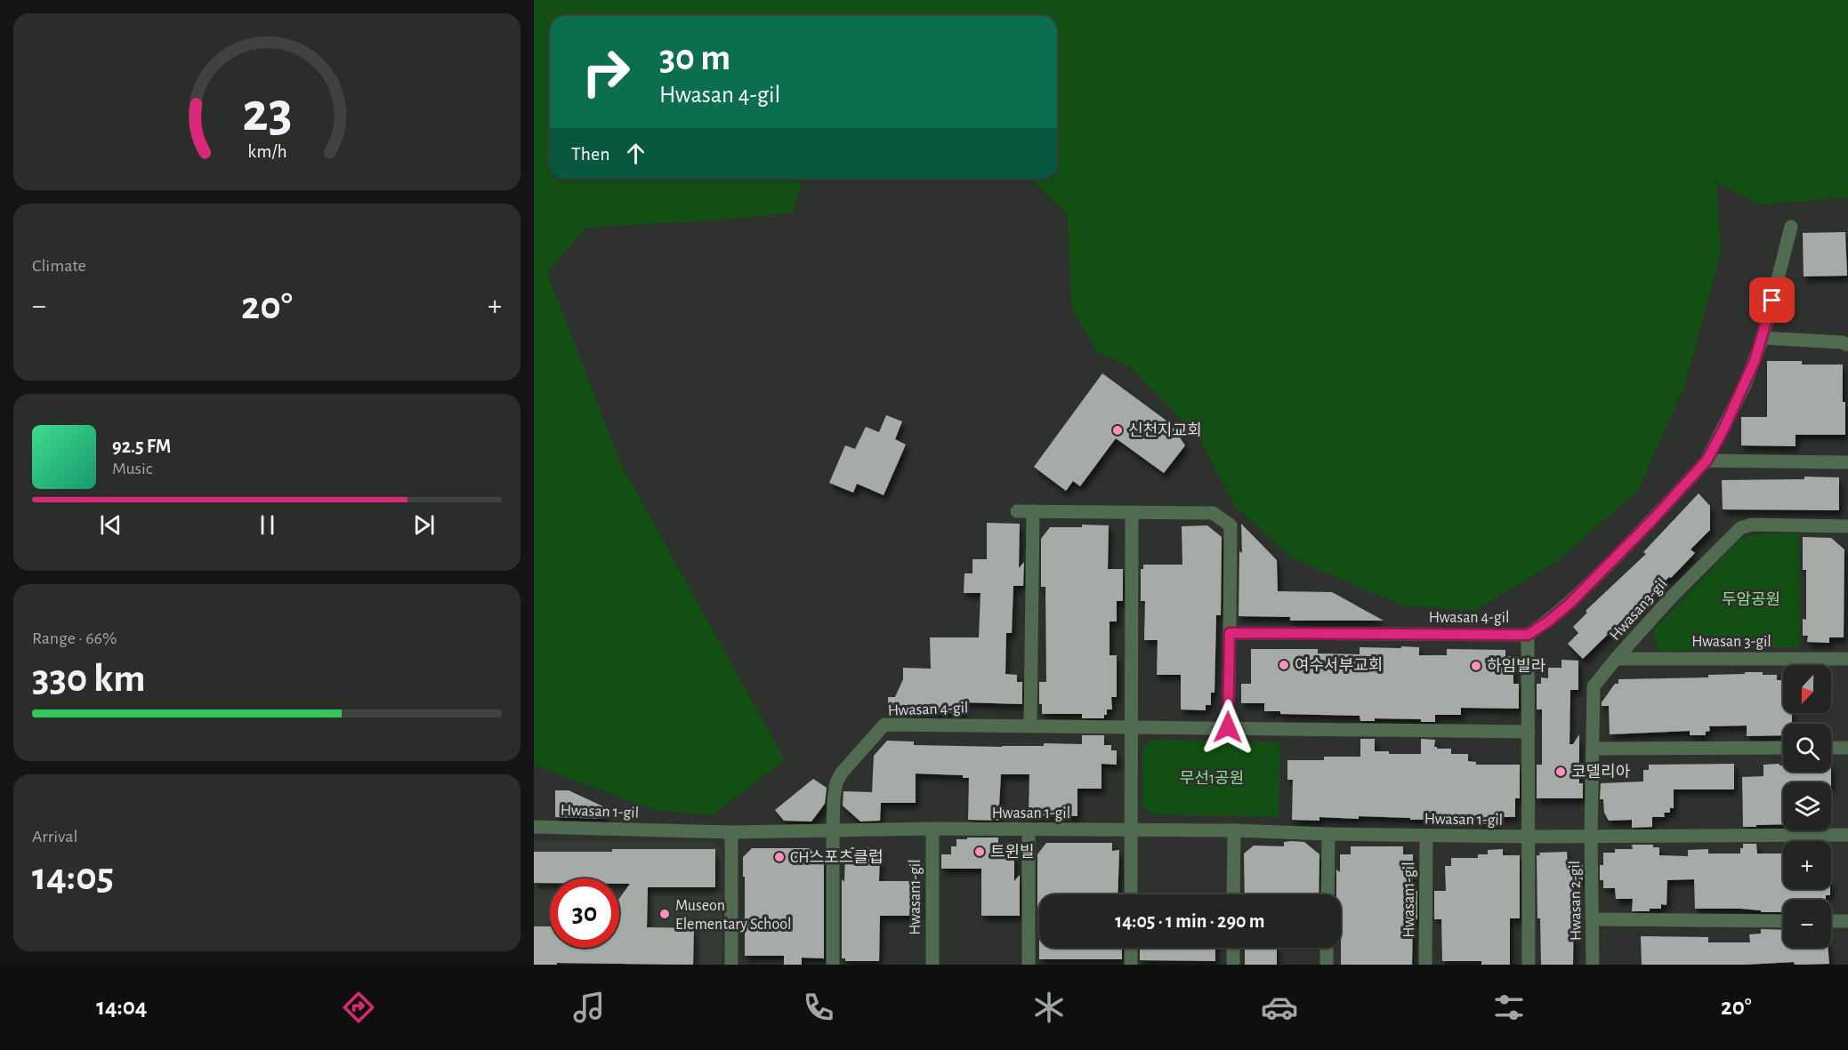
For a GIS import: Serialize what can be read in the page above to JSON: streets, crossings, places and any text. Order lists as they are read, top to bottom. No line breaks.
{"streets":{"street":["Hwasan3-gil","Hwasan 4-gil","Hwasan 3-gil","Hwasan 1-gil","Hwasan1-gil","Hwasan 2-gil"]},"crossings":[["Hwasan3-gil","Hwasan 3-gil"],["Hwasan3-gil","Hwasan 1-gil"],["Hwasan3-gil","Hwasan 2-gil"],["Hwasan 4-gil","Hwasan 1-gil"],["Hwasan 1-gil","Hwasan1-gil"],["Hwasan 1-gil","Hwasan 2-gil"]],"parks":["두암공원","무선1공원"],"places":["신천지교회","여수서부교회","하임빌라","코델리아","트윈빌","CH스포츠클럽","Museon Elementary School"],"north":"bottom","page":{"turn":["30 m","Hwasan 4-gil"],"then":"Then","tile":["Climate",["Range · 66%","330 km"],["Arrival","14:05"]],"heat":["−","20°","+"],"song":["92.5 FM","Music"],"map_buttons":["+","−"],"limit":"30","trip":"14:05 · 1 min · 290 m","tabs":["14:04","20°"],"gauge":["23","km/h"]}}
